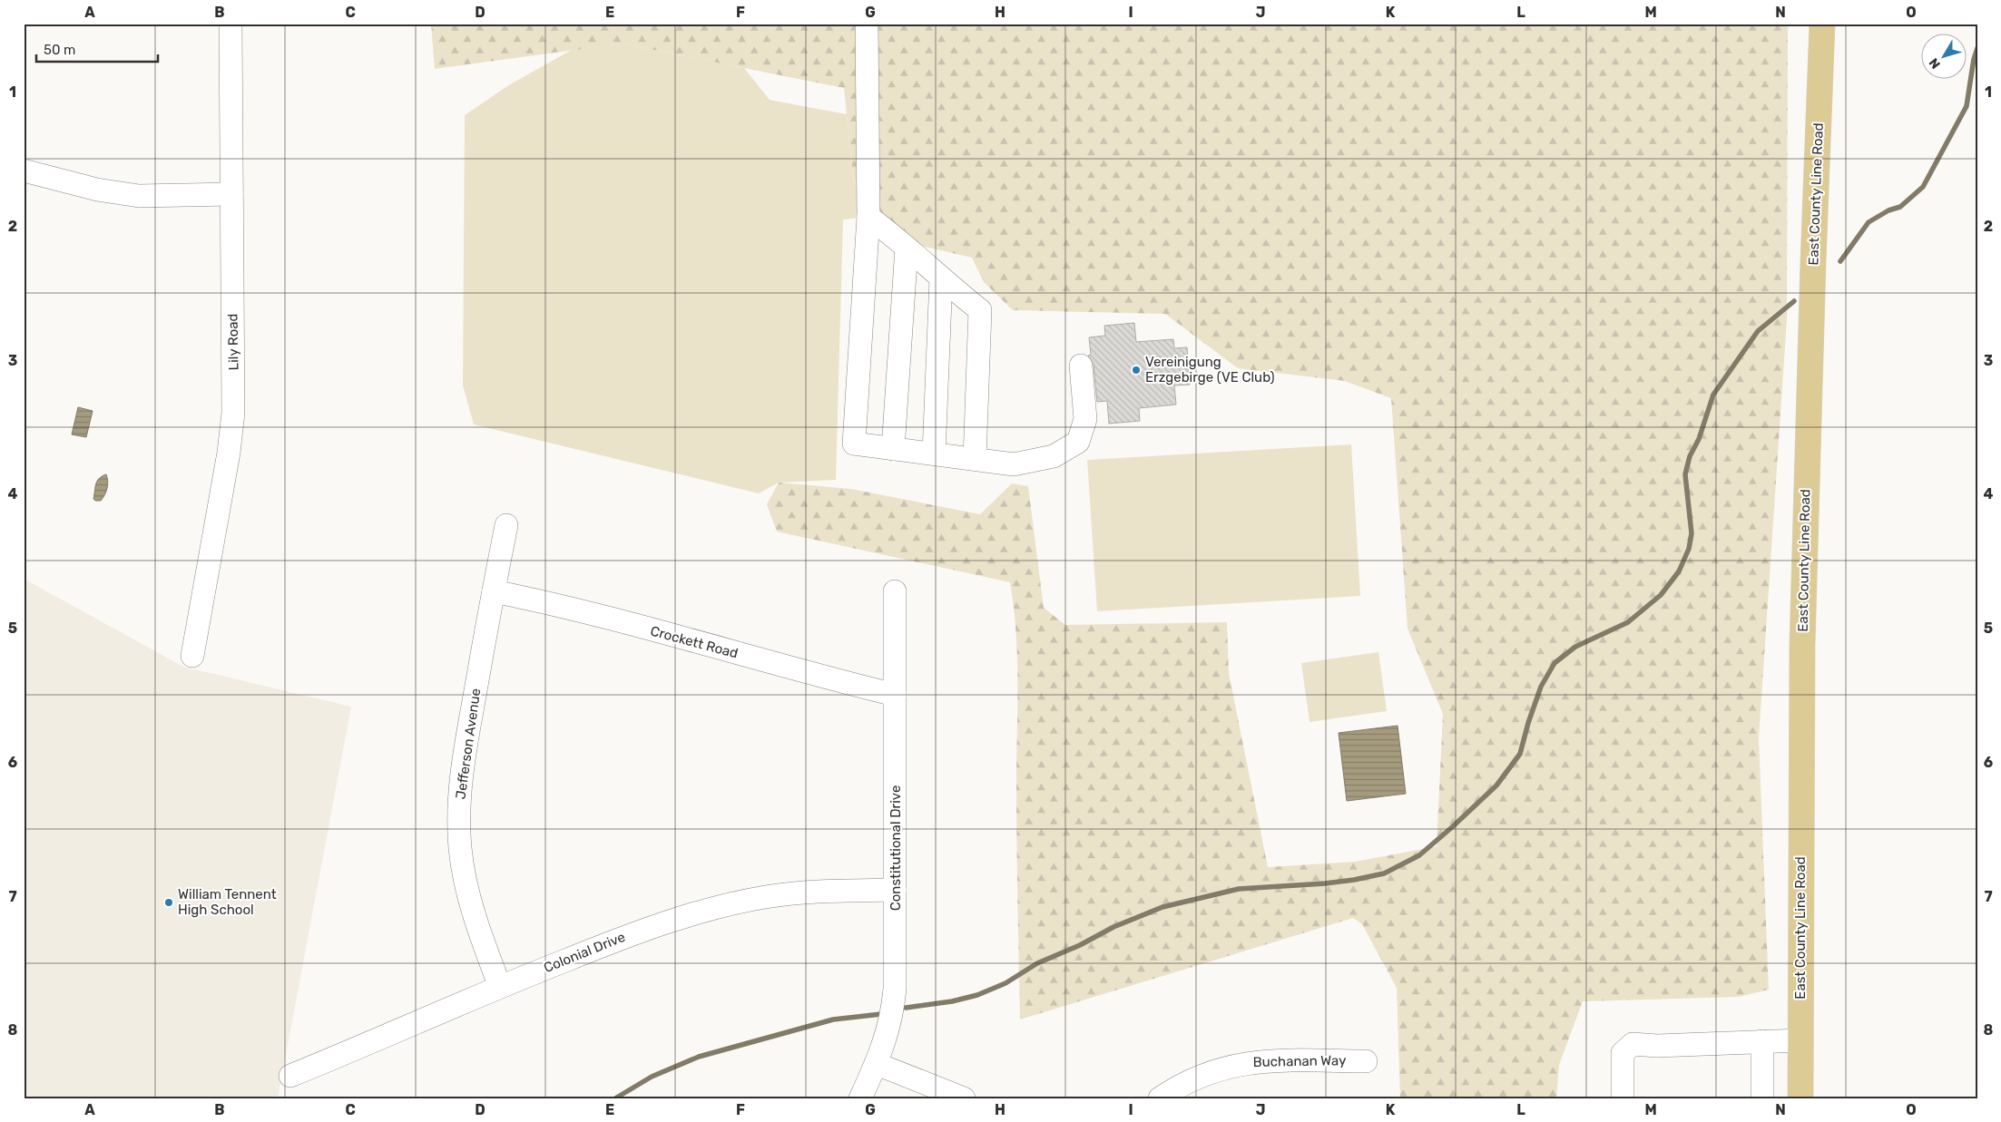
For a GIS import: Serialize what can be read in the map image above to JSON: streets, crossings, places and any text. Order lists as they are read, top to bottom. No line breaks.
{"streets":{"main road":["East County Line Road"],"street":["Lily Road","Crockett Road","Jefferson Avenue","Constitutional Drive","Colonial Drive","Buchanan Way"]},"crossings":[["Crockett Road","Jefferson Avenue"],["Crockett Road","Constitutional Drive"],["Jefferson Avenue","Colonial Drive"],["Constitutional Drive","Colonial Drive"]],"places":["Vereinigung Erzgebirge (VE Club)","William Tennent High School"],"scale_bar":"50 m","north":"bottom left","grid":{"columns":["A","B","C","D","E","F","G","H","I","J","K","L","M","N","O"],"rows":["1","2","3","4","5","6","7","8"]}}
